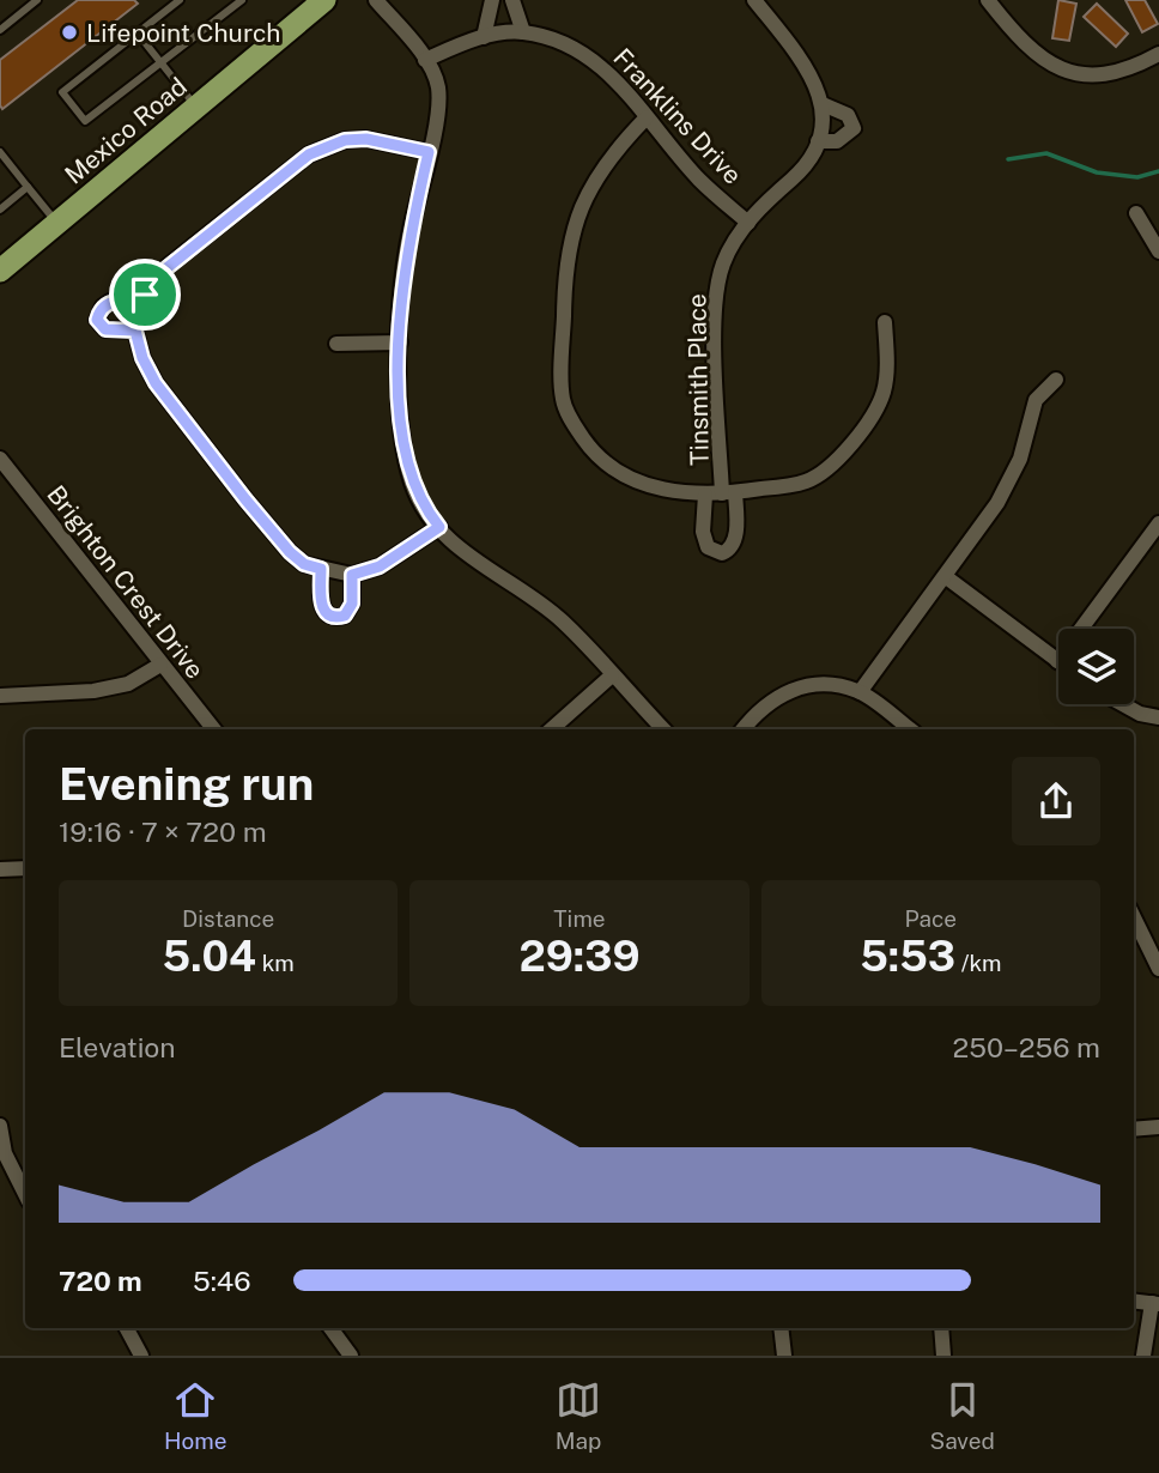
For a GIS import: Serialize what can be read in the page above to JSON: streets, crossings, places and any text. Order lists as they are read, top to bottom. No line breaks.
{"streets":{"main road":["Mexico Road"],"street":["Franklins Drive","Tinsmith Place","Brighton Crest Drive"]},"crossings":[["Franklins Drive","Tinsmith Place"]],"places":["Lifepoint Church"],"page":{"heading":["Evening run","19:16 · 7 × 720 m"],"stats":[["Distance","5.04 km"],["Time","29:39"],["Pace","5:53 /km"]],"chart":["Elevation","250–256 m"],"list":[{"name":"720 m","note":"5:46"}],"tabs":["Home","Map","Saved"]}}
